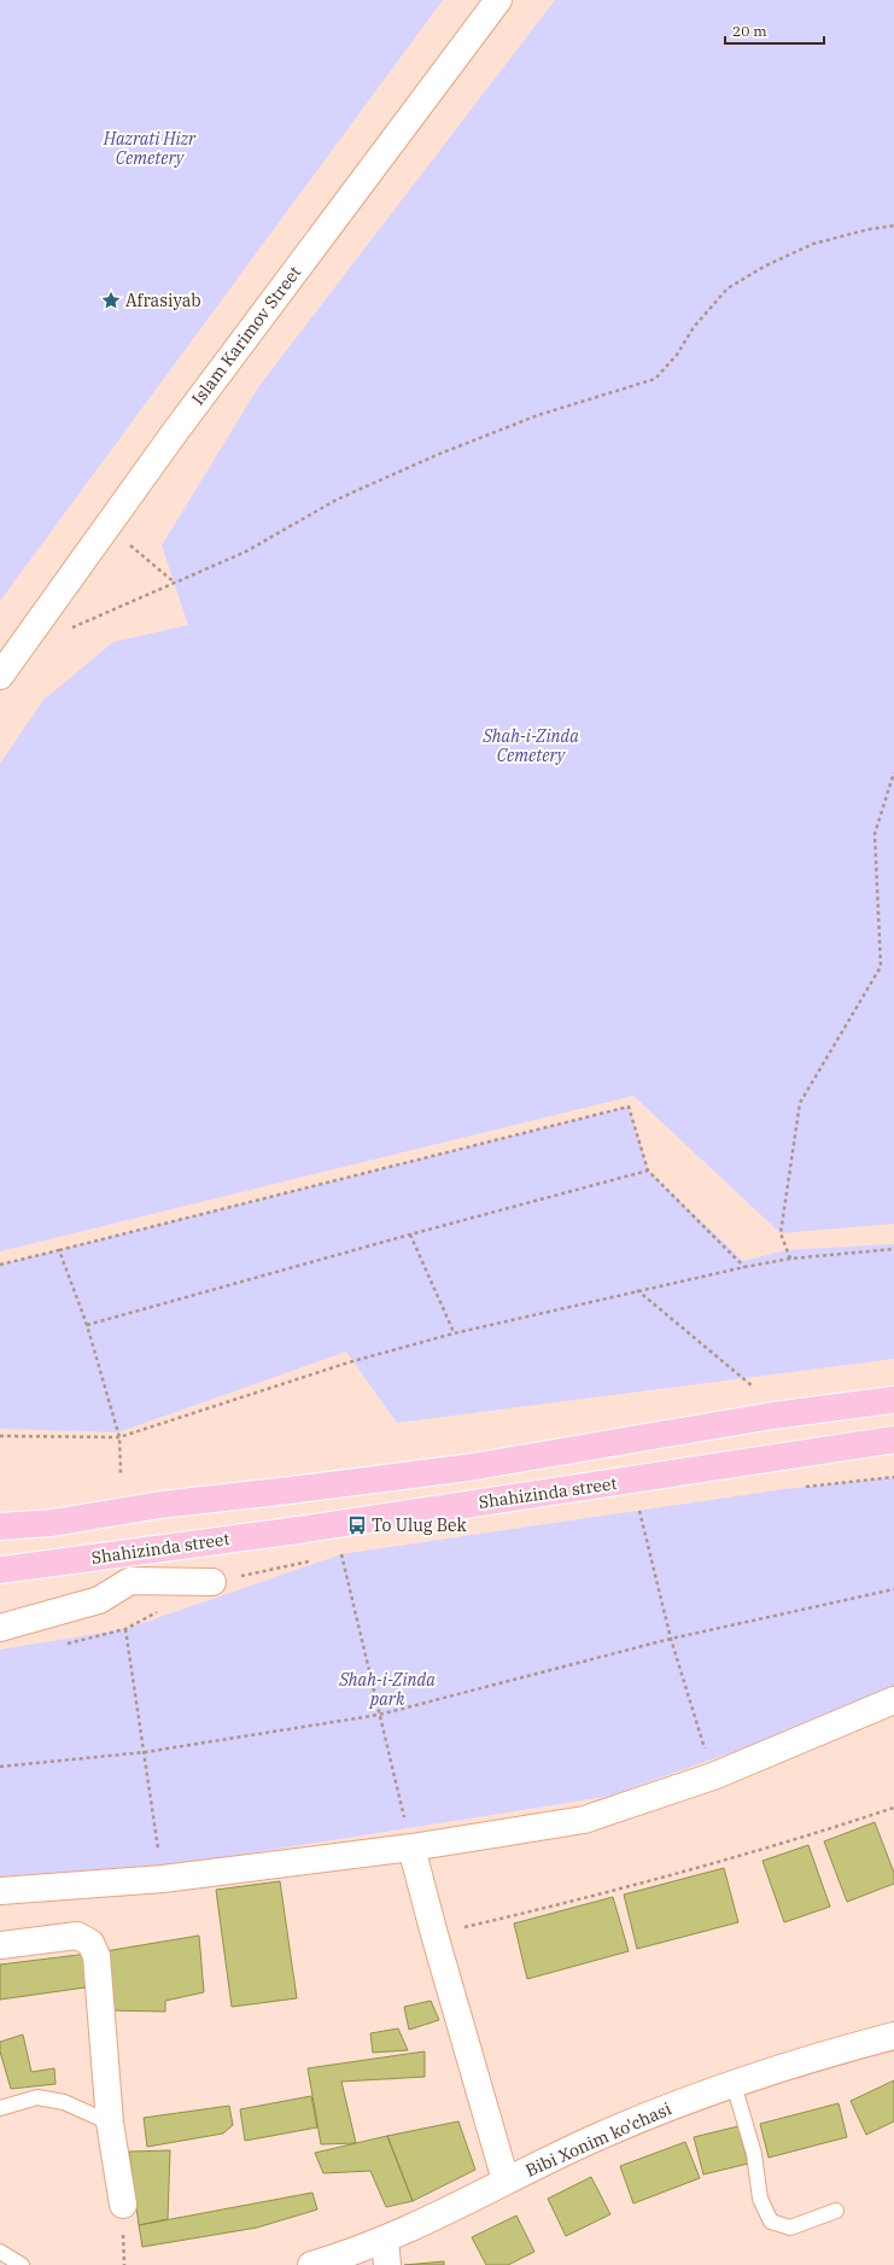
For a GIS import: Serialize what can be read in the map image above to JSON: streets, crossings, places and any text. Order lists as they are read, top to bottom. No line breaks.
{"streets":{"main road":["Shahizinda street"],"street":["Islam Karimov Street","Bibi Xonim ko'chasi"]},"parks":["Hazrati Hizr Cemetery","Shah-i-Zinda Cemetery","Shah-i-Zinda park"],"places":{"place":["Afrasiyab"],"bus stop":["To Ulug Bek"]},"scale_bar":"20 m"}
